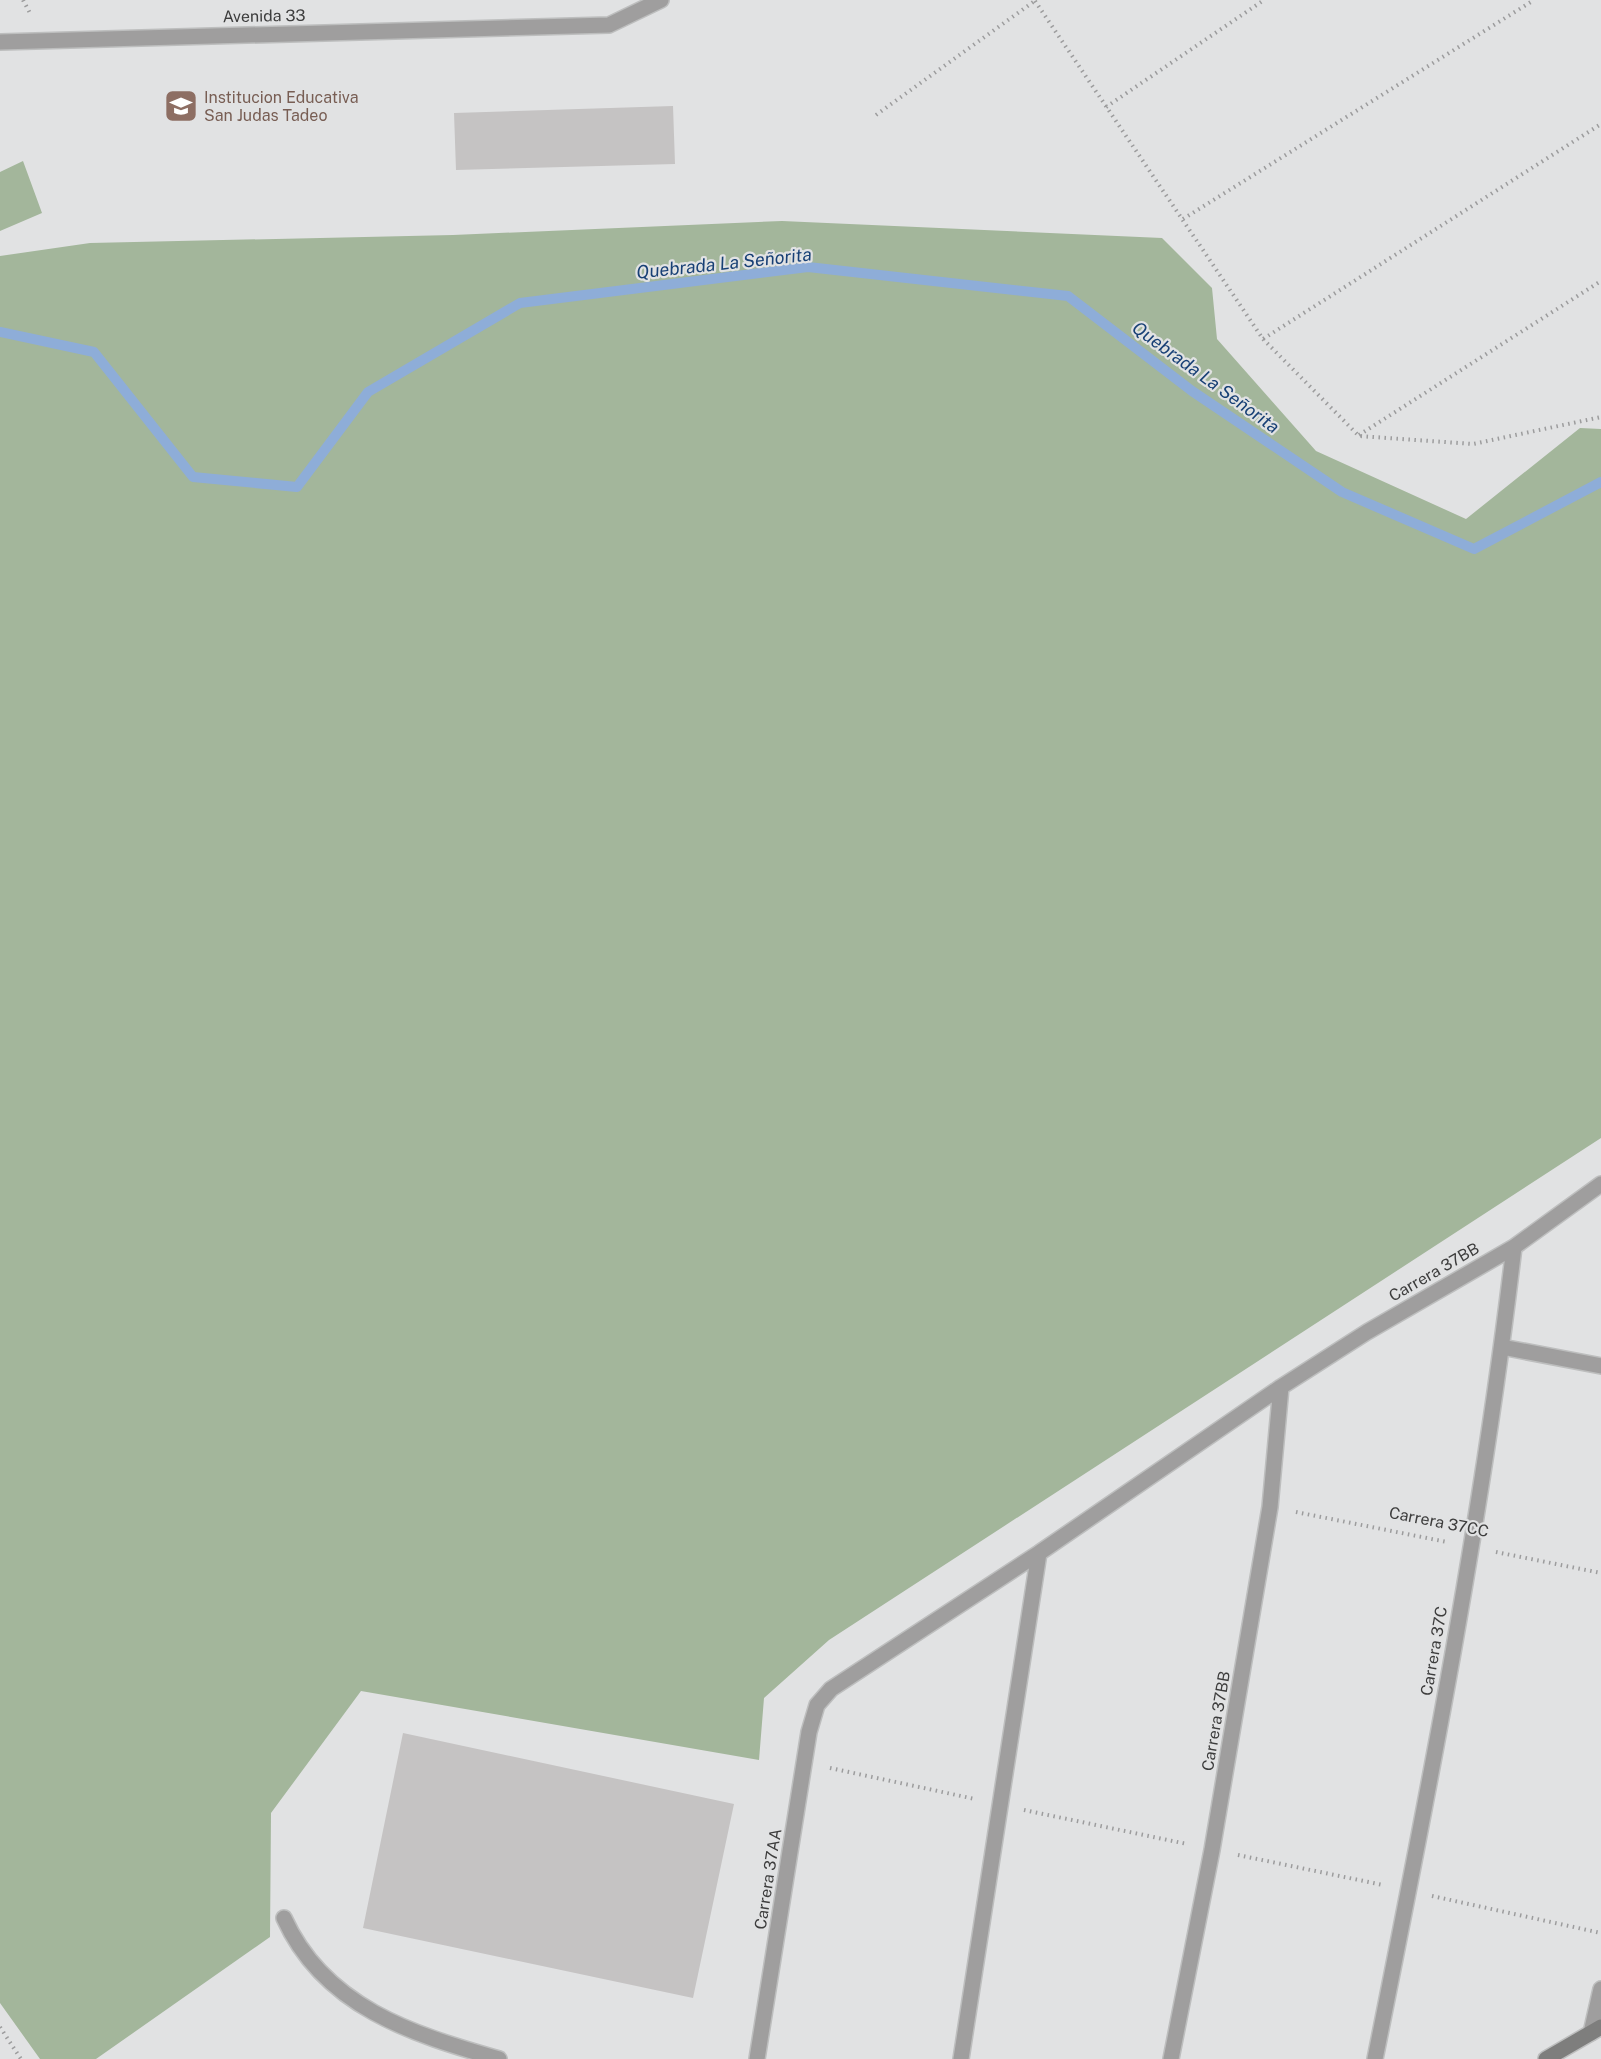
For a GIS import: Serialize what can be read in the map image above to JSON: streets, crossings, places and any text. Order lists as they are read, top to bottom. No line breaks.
{"streets":{"street":["Avenida 33","Carrera 37BB","Carrera 37C","Carrera 37AA"],"path":["Carrera 37CC"]},"crossings":[["Carrera 37BB","Carrera 37CC"],["Carrera 37BB","Carrera 37C"],["Carrera 37BB","Carrera 37AA"],["Carrera 37CC","Carrera 37C"]],"water":["Quebrada La Señorita"],"places":{"school or university":["Institucion Educativa San Judas Tadeo"]}}
